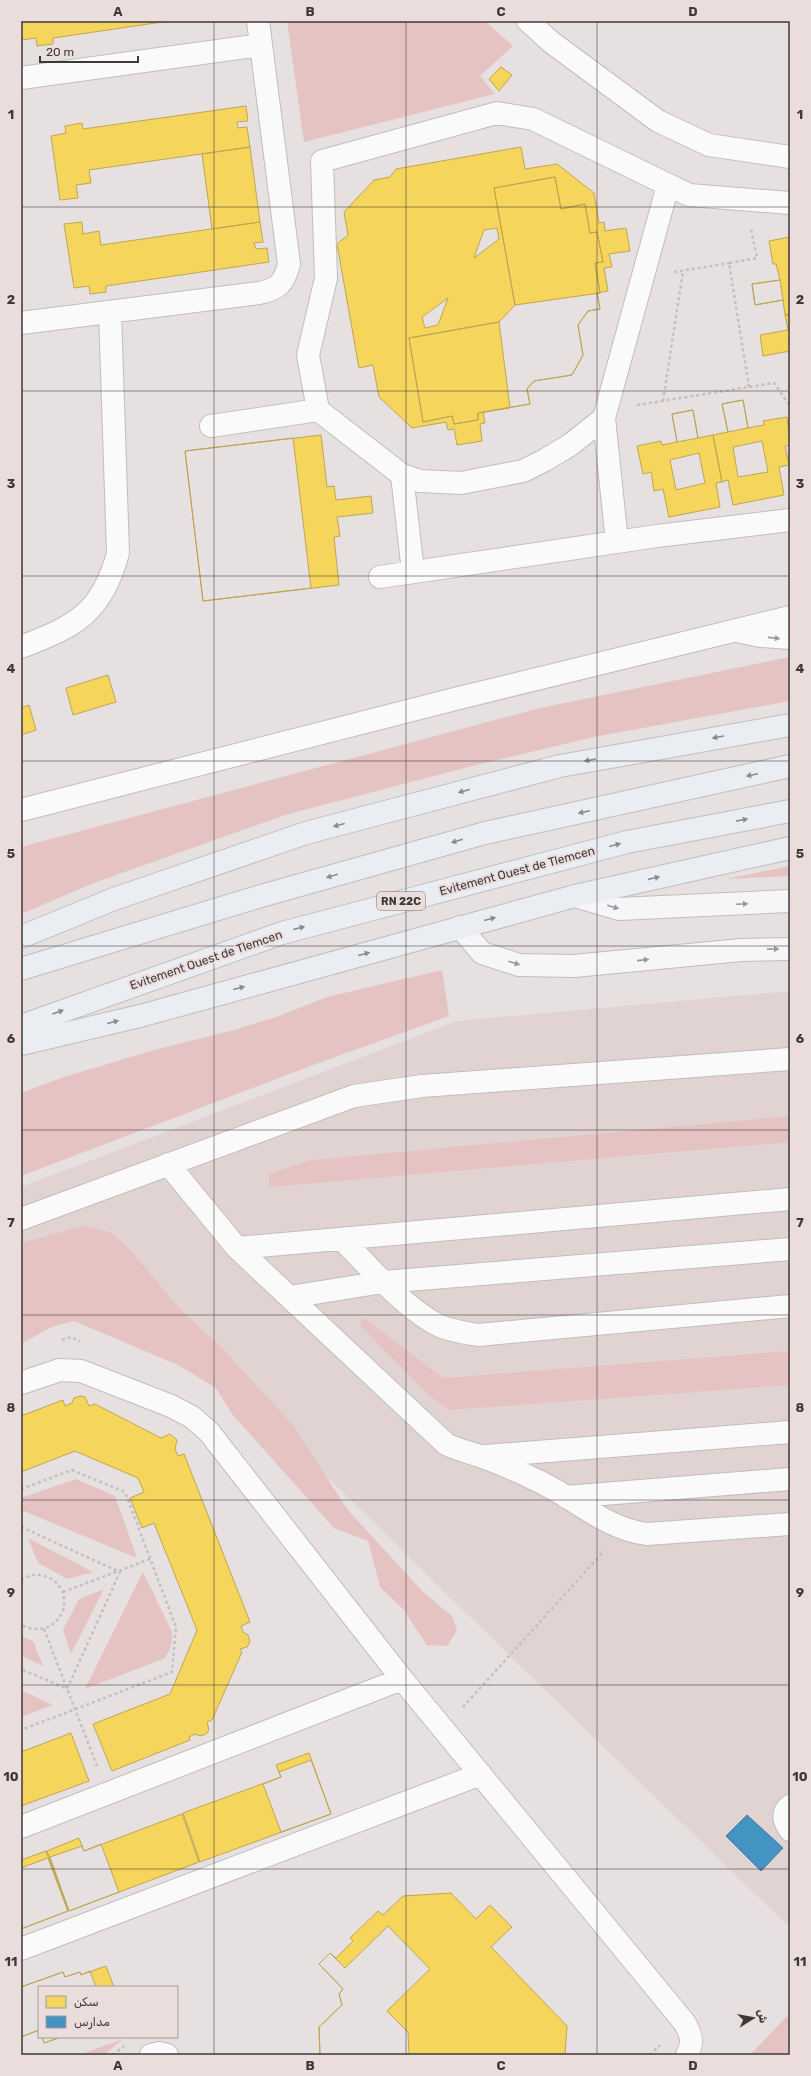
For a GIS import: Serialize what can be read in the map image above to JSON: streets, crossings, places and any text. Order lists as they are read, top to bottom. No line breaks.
{"streets":{"highway":["Evitement Ouest de Tlemcen","RN 22C"]},"legend":["سكن","مدارس"],"scale_bar":"20 m","north":"right","grid":{"columns":["A","B","C","D"],"rows":["1","2","3","4","5","6","7","8","9","10","11"]}}
